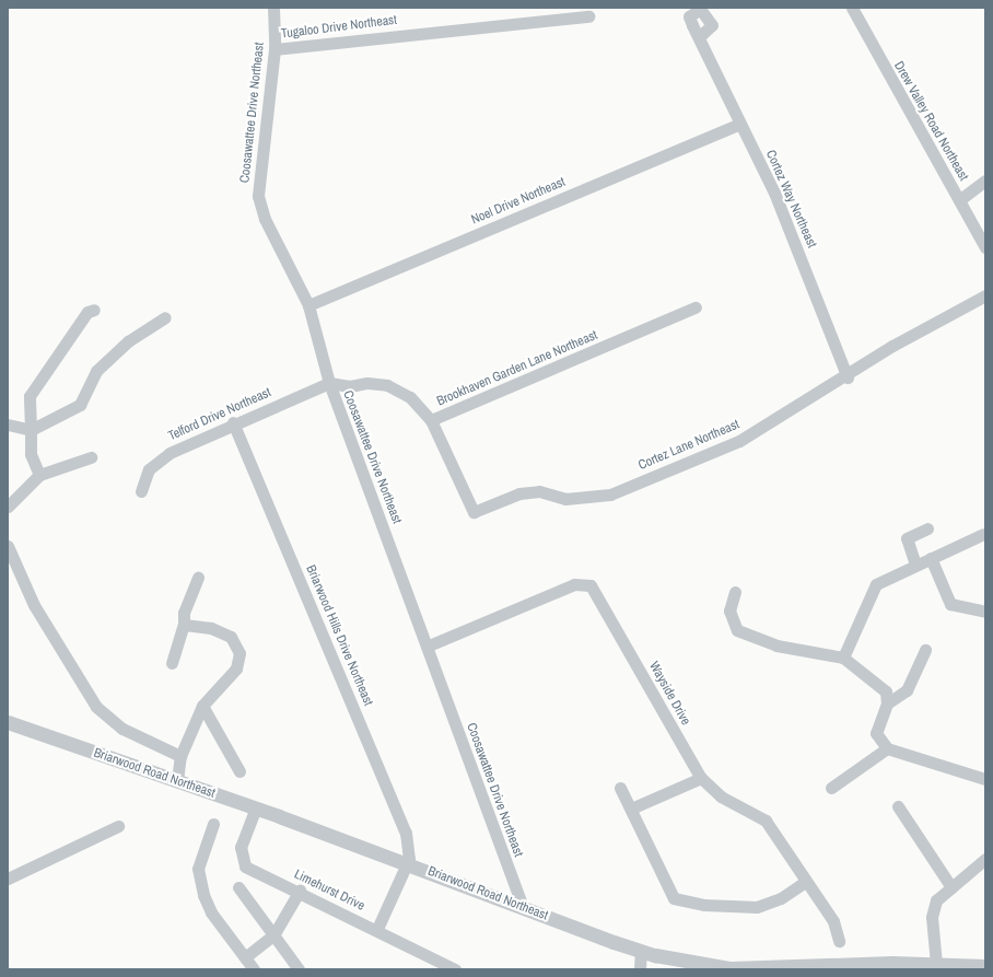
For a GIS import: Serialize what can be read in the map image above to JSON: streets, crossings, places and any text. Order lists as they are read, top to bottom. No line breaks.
{"streets":{"street":["Tugaloo Drive Northeast","Coosawattee Drive Northeast","Drew Valley Road Northeast","Cortez Way Northeast","Noel Drive Northeast","Brookhaven Garden Lane Northeast","Telford Drive Northeast","Cortez Lane Northeast","Briarwood Hills Drive Northeast","Wayside Drive","Briarwood Road Northeast","Limehurst Drive"]},"crossings":[["Tugaloo Drive Northeast","Coosawattee Drive Northeast"],["Coosawattee Drive Northeast","Noel Drive Northeast"],["Coosawattee Drive Northeast","Brookhaven Garden Lane Northeast"],["Coosawattee Drive Northeast","Telford Drive Northeast"],["Coosawattee Drive Northeast","Wayside Drive"],["Coosawattee Drive Northeast","Briarwood Road Northeast"],["Cortez Way Northeast","Noel Drive Northeast"],["Cortez Way Northeast","Cortez Lane Northeast"],["Brookhaven Garden Lane Northeast","Telford Drive Northeast"],["Brookhaven Garden Lane Northeast","Cortez Lane Northeast"],["Telford Drive Northeast","Briarwood Hills Drive Northeast"],["Briarwood Hills Drive Northeast","Briarwood Road Northeast"],["Briarwood Road Northeast","Limehurst Drive"]]}
